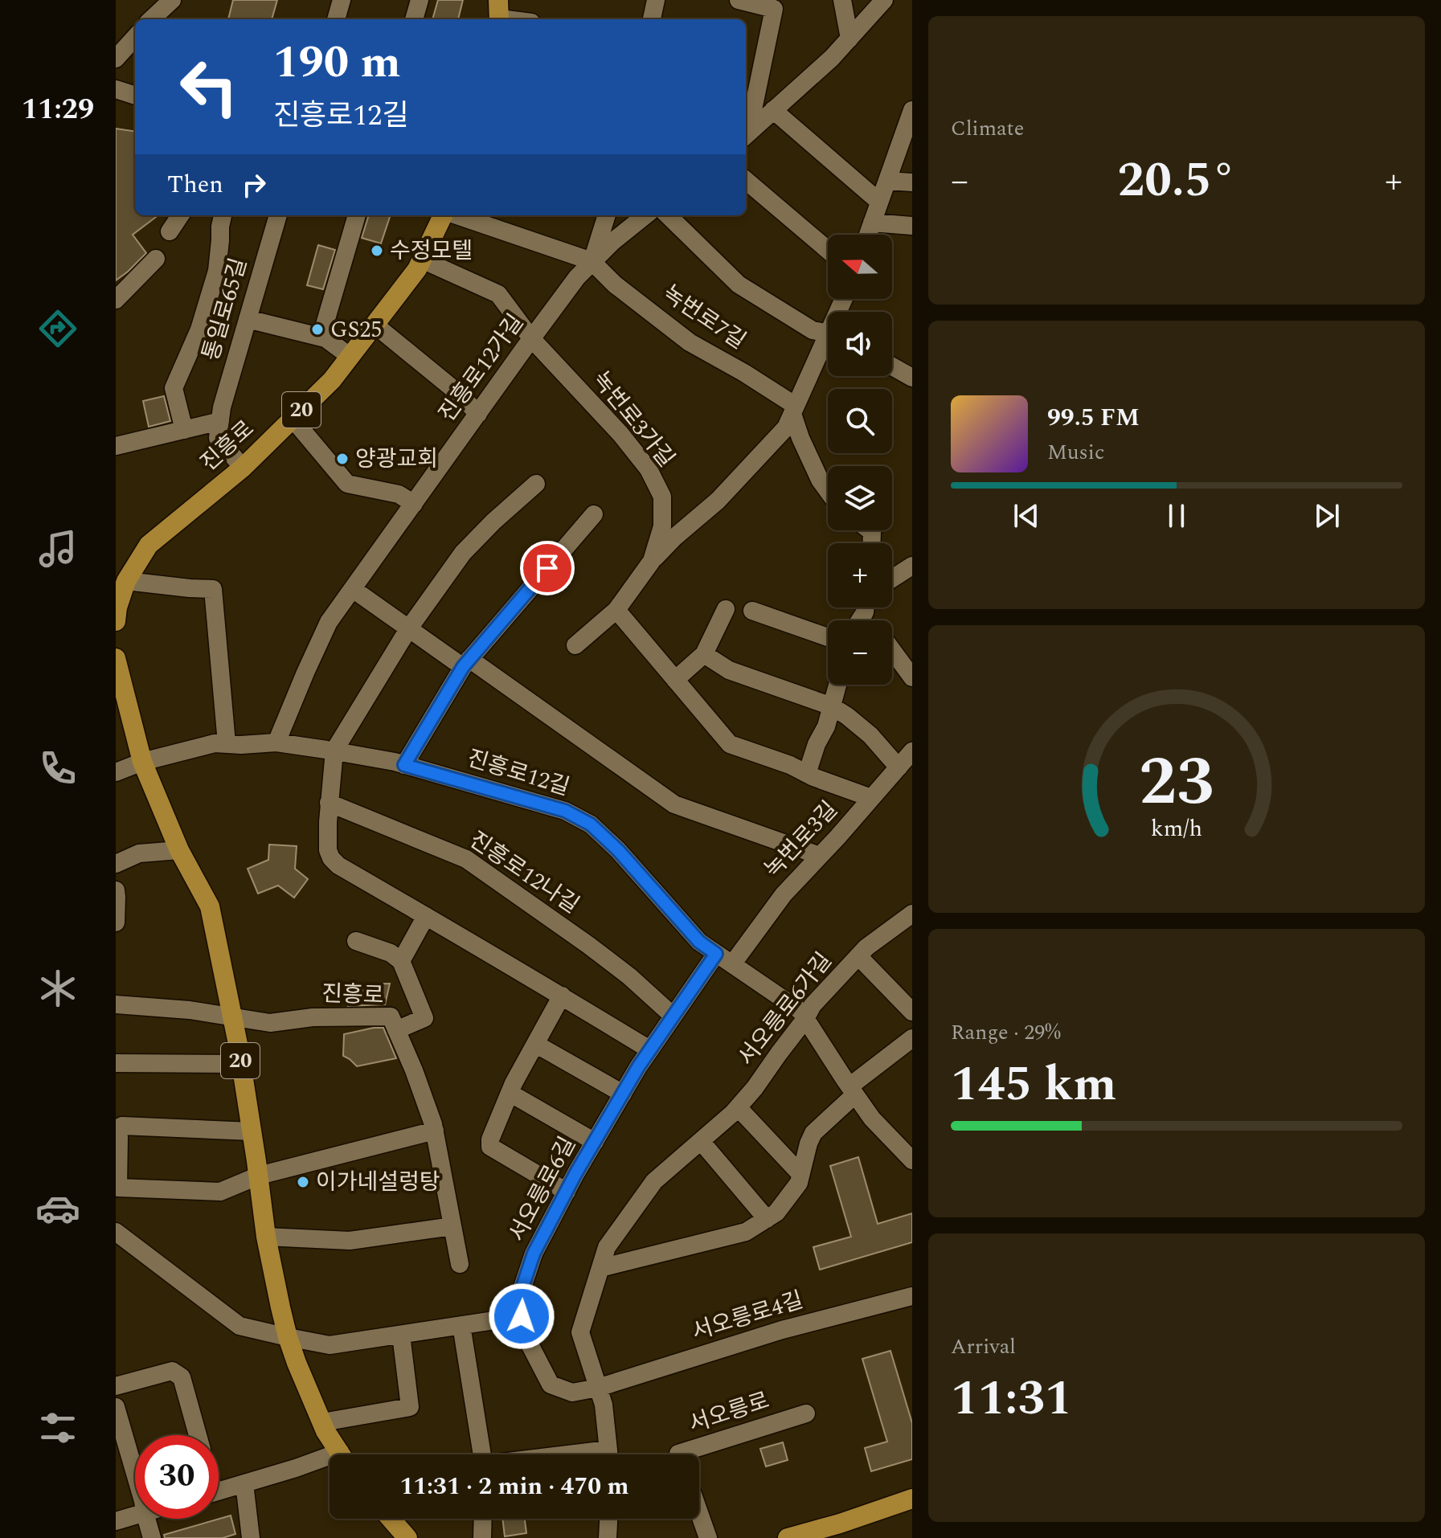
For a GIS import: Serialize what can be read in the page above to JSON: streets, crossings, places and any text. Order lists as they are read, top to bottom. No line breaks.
{"streets":{"main road":["20","진흥로"],"street":["통일로65길","녹번로7길","진흥로12가길","녹번로3가길","진흥로12길","녹번로3길","진흥로12나길","서오릉로6가길","서오릉로6길","서오릉로4길","서오릉로"]},"crossings":[["통일로65길","진흥로"],["녹번로7길","진흥로12가길"],["녹번로7길","진흥로"],["진흥로12가길","녹번로3가길"],["진흥로12가길","진흥로"],["진흥로12가길","진흥로12길"],["20","진흥로"],["20","진흥로12길"],["녹번로3가길","진흥로"],["진흥로12길","서오릉로6길"],["진흥로12나길","서오릉로6길"],["서오릉로6가길","서오릉로6길"],["서오릉로6가길","서오릉로4길"],["서오릉로6길","서오릉로4길"]],"places":["수정모텔","GS25","양광교회","이가네설렁탕"],"north":"left","page":{"tabs":"11:29","tile":["Climate",["Range · 29%","145 km"],["Arrival","11:31"]],"turn":["190 m","진흥로12길"],"then":"Then","heat":["−","20.5°","+"],"map_buttons":["+","−"],"song":["99.5 FM","Music"],"limit":"30","trip":"11:31 · 2 min · 470 m","gauge":["23","km/h"]}}
